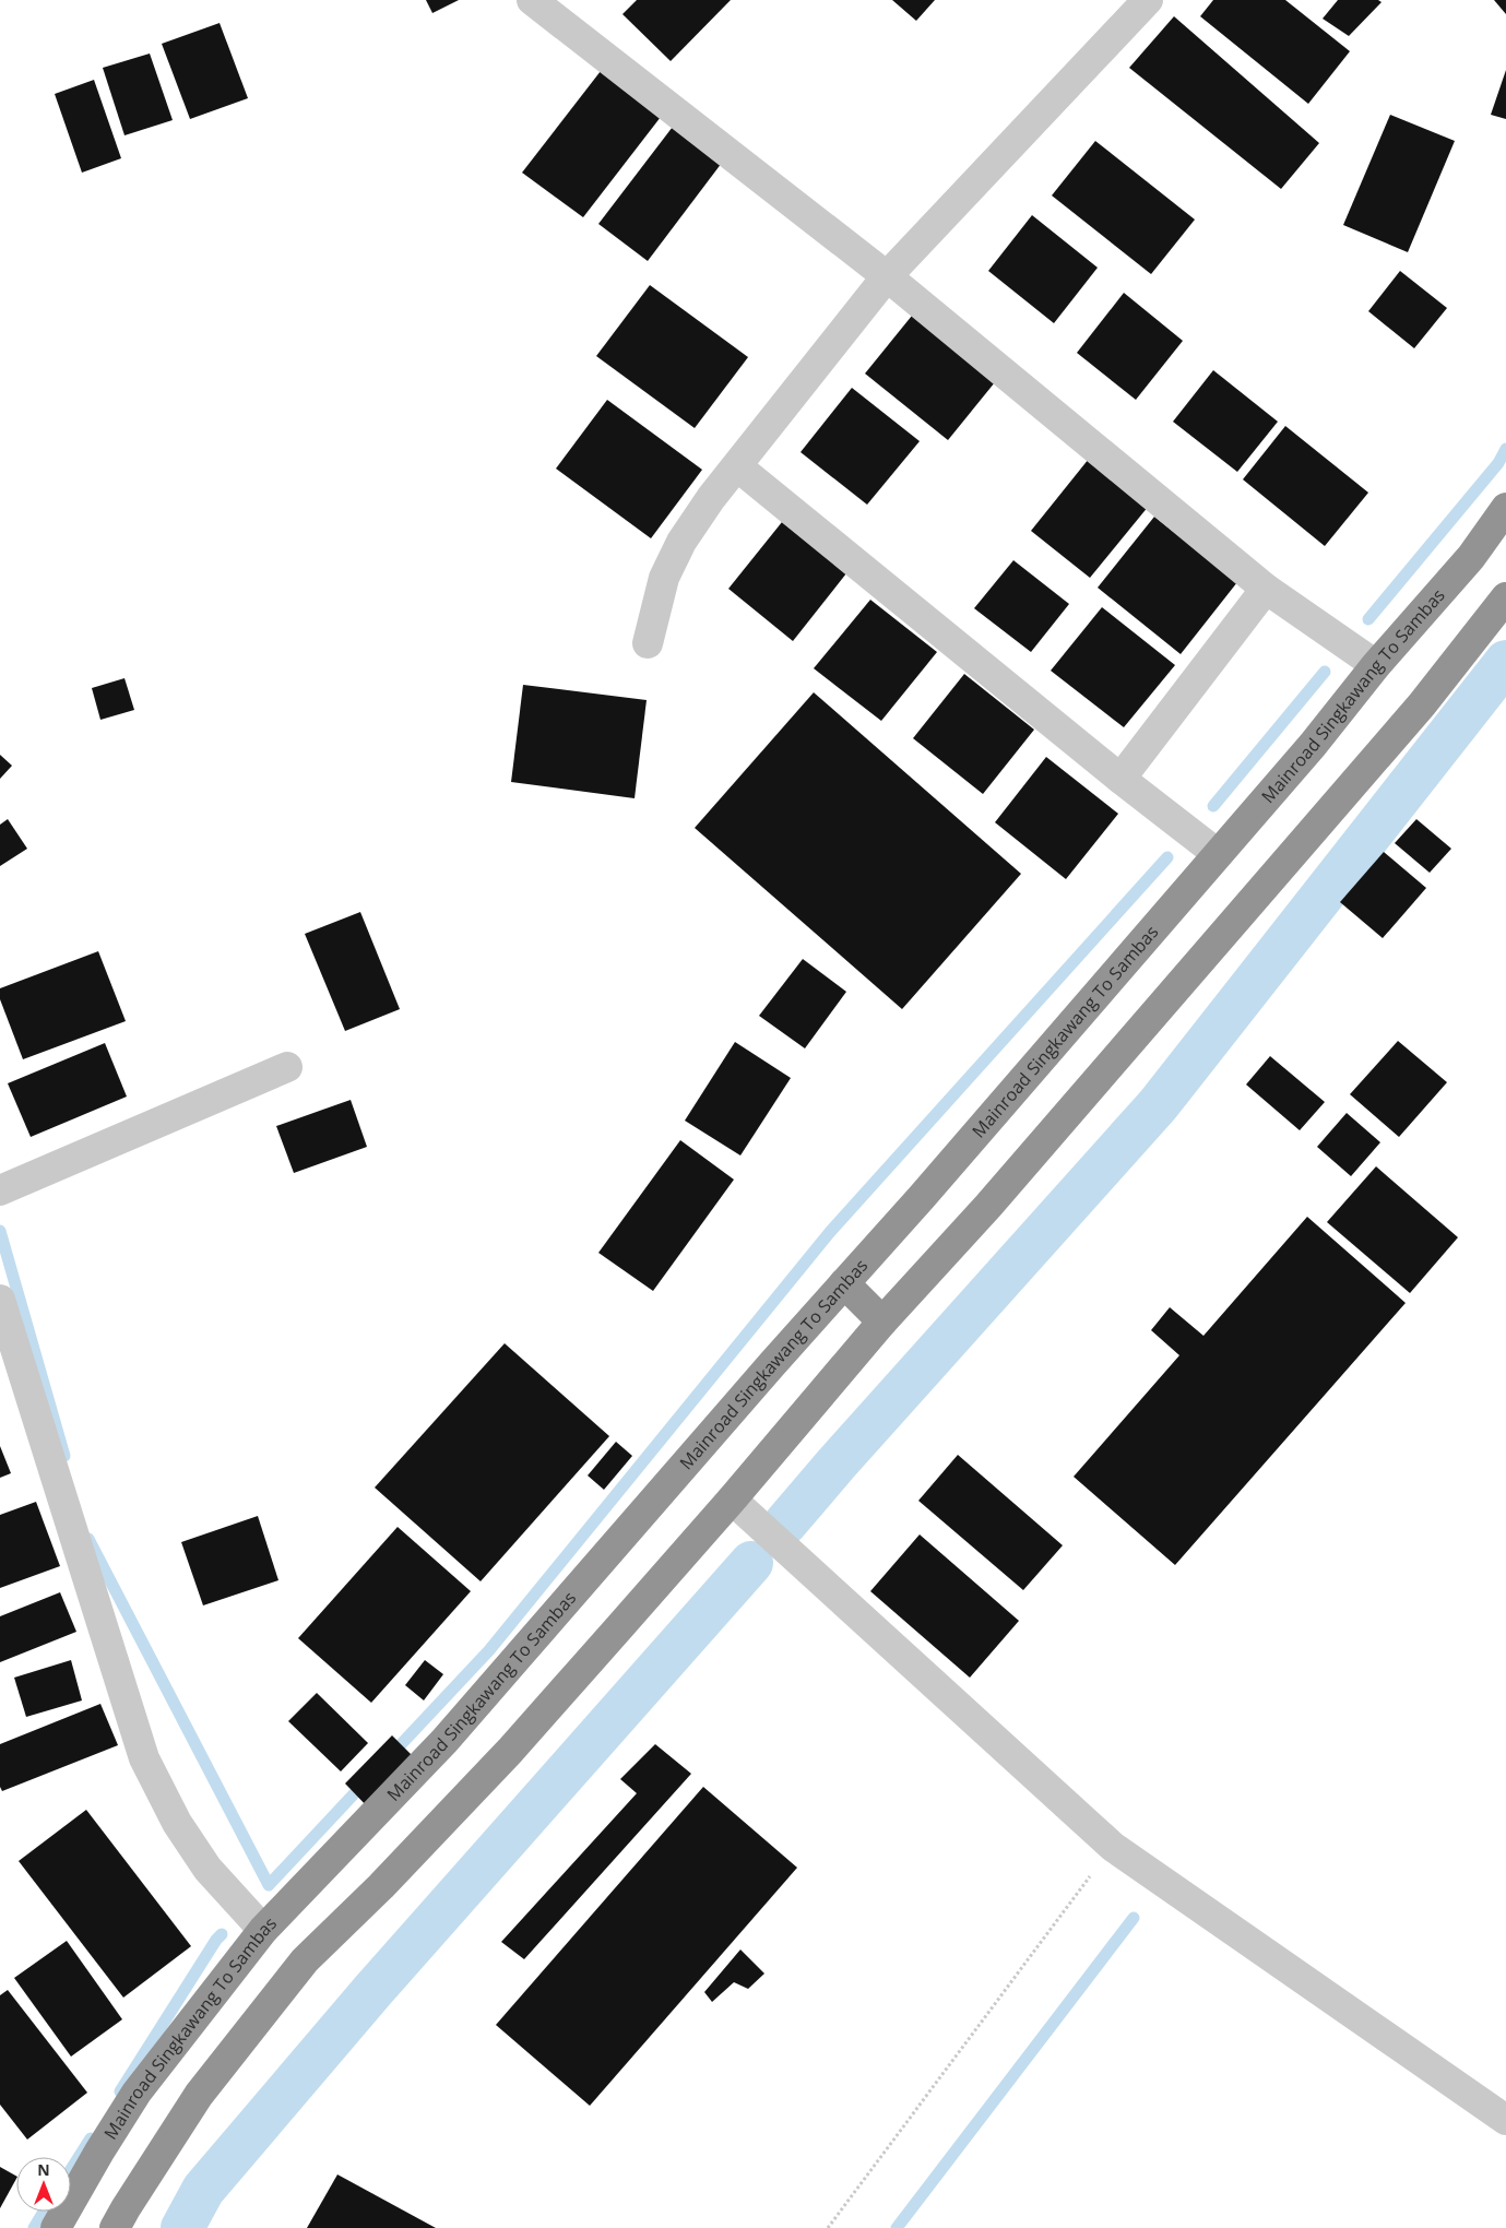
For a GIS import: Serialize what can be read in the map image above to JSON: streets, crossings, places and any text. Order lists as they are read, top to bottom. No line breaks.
{"streets":{"highway":["Mainroad Singkawang To Sambas"]},"north":"top"}
